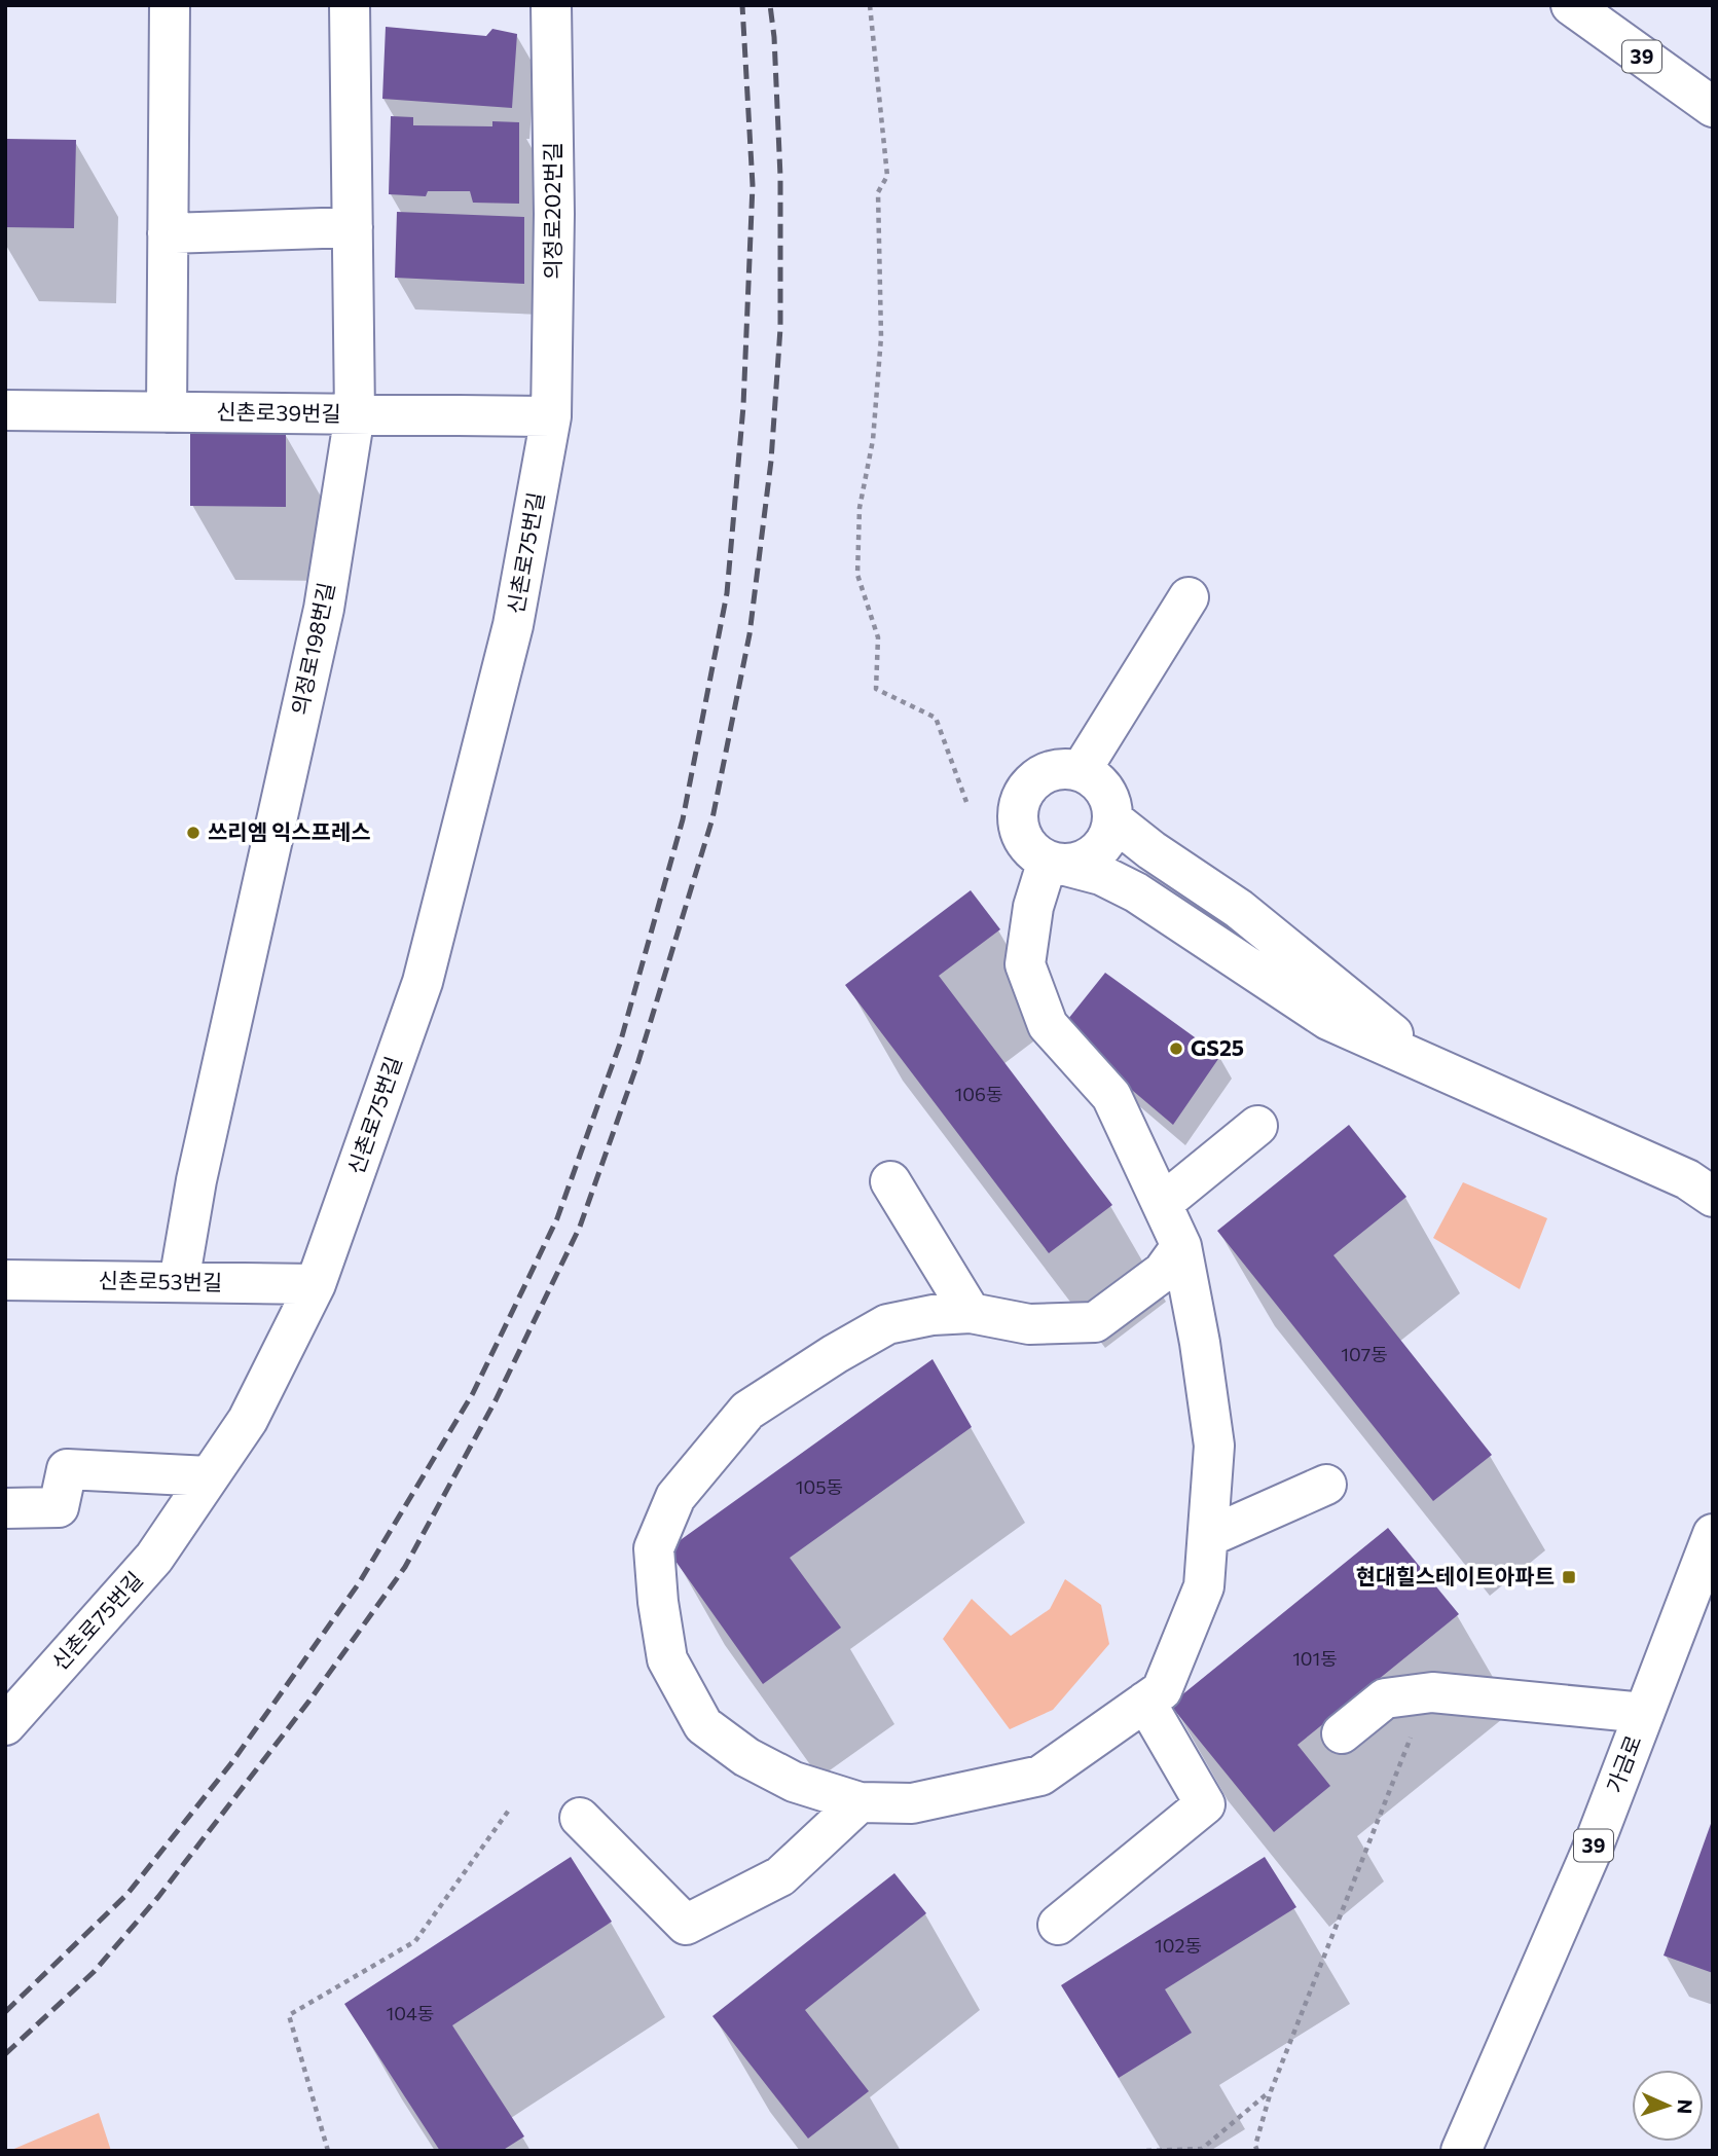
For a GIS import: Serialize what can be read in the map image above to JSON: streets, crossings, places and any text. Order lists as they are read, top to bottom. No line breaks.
{"streets":{"street":["39","의정로202번길","신촌로39번길","신촌로75번길","의정로198번길","신촌로53번길","가금로"]},"crossings":[["의정로202번길","신촌로39번길"],["의정로202번길","신촌로75번길"],["신촌로39번길","신촌로75번길"],["신촌로39번길","의정로198번길"],["신촌로75번길","신촌로53번길"],["의정로198번길","신촌로53번길"]],"places":{"other":["쓰리엠 익스프레스","GS25"],"transit":["현대힐스테이트아파트"]},"house_numbers":["106동","107동","105동","101동","102동","104동"],"north":"right"}
